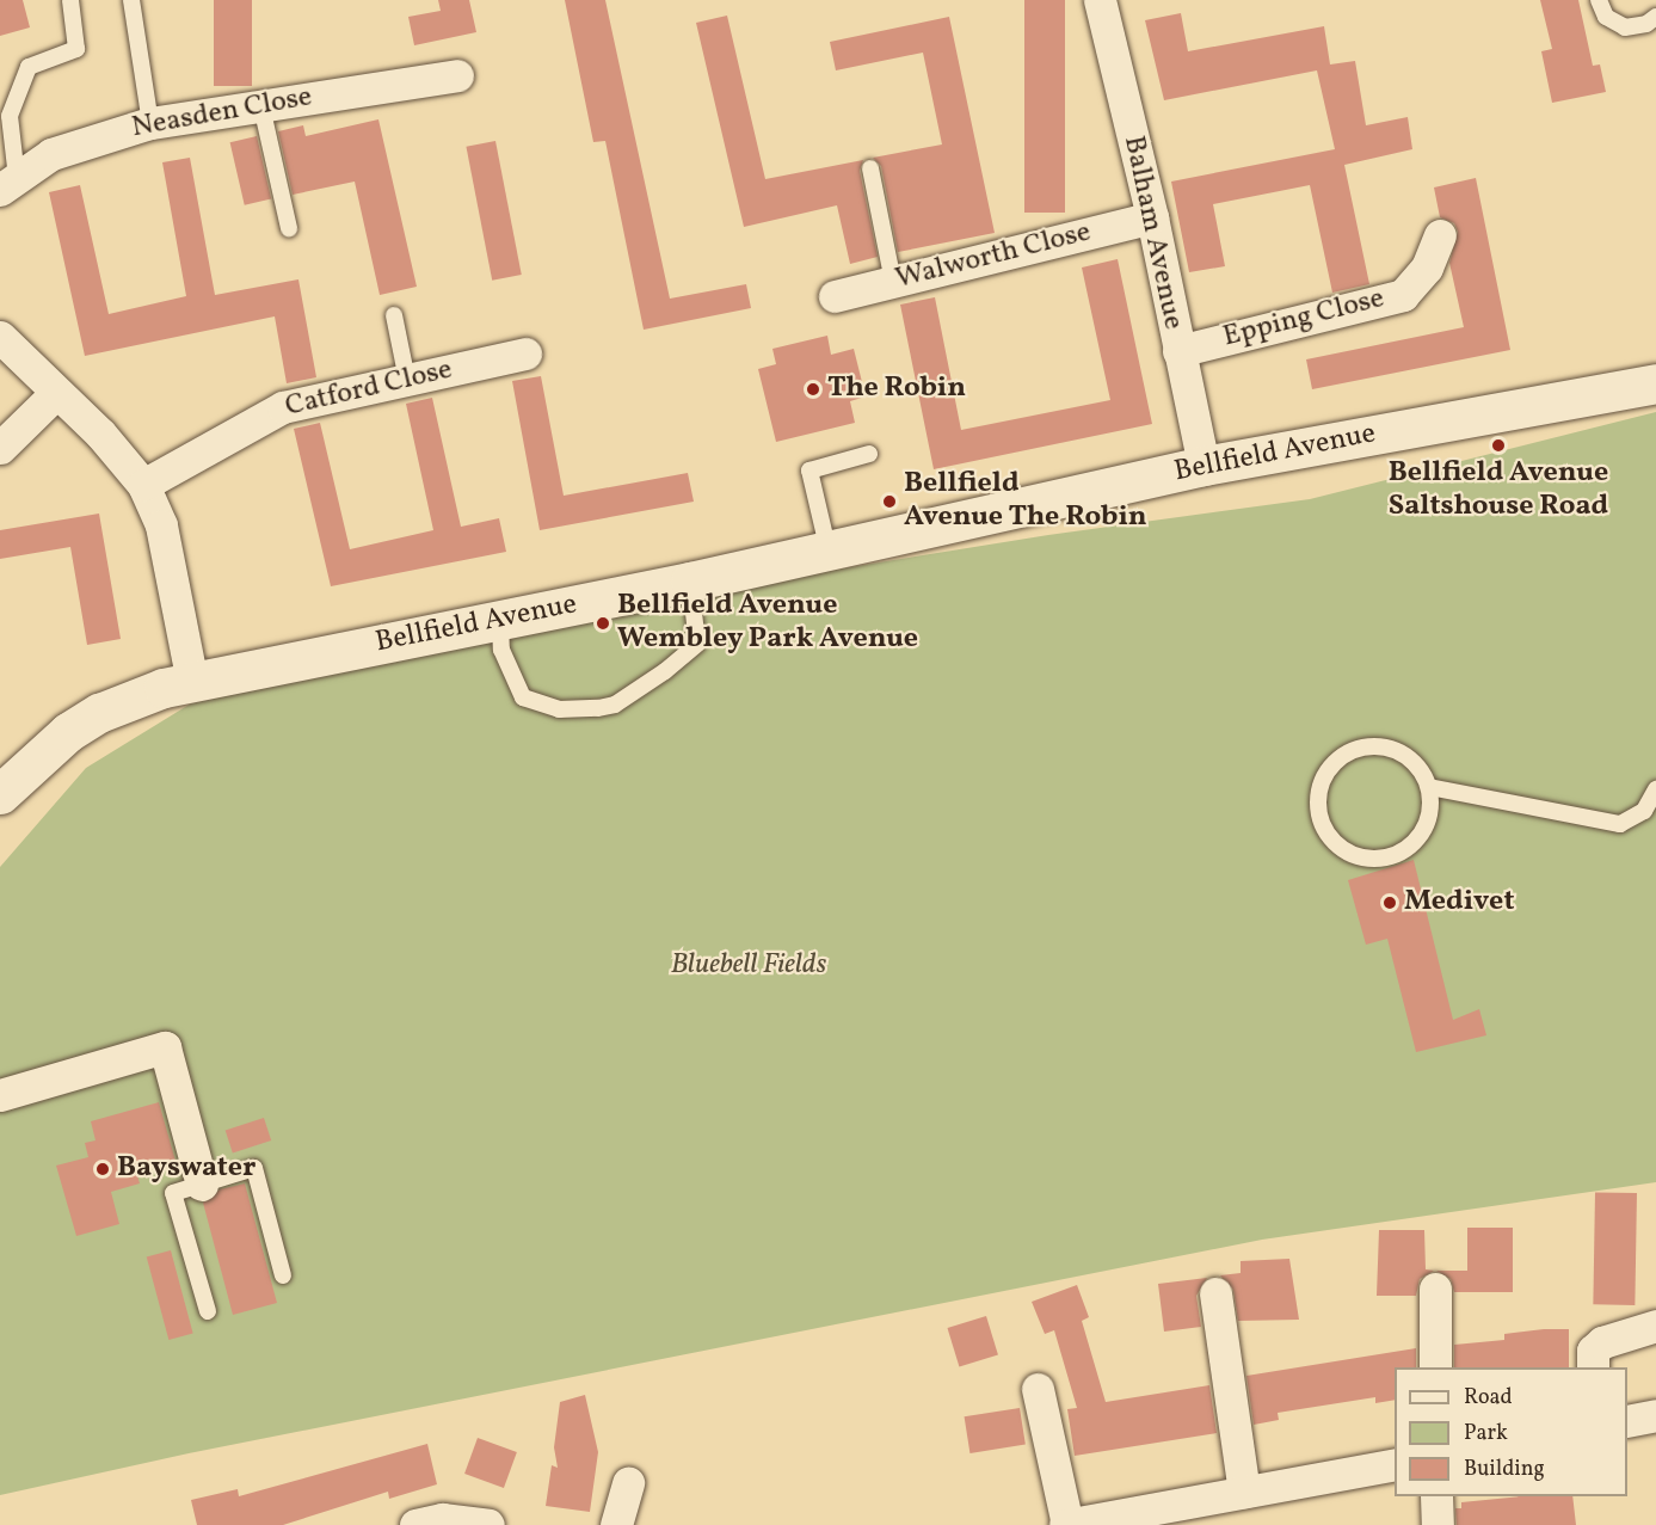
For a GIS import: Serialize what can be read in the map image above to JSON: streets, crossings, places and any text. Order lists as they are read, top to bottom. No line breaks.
{"streets":{"street":["Neasden Close","Balham Avenue","Walworth Close","Epping Close","Catford Close","Bellfield Avenue"]},"crossings":[["Balham Avenue","Walworth Close"],["Balham Avenue","Epping Close"],["Balham Avenue","Bellfield Avenue"]],"parks":["Bluebell Fields"],"places":["The Robin","Bellfield Avenue Saltshouse Road","Bellfield Avenue The Robin","Bellfield Avenue Wembley Park Avenue","Medivet","Bayswater"],"legend":["Road","Park","Building"]}
